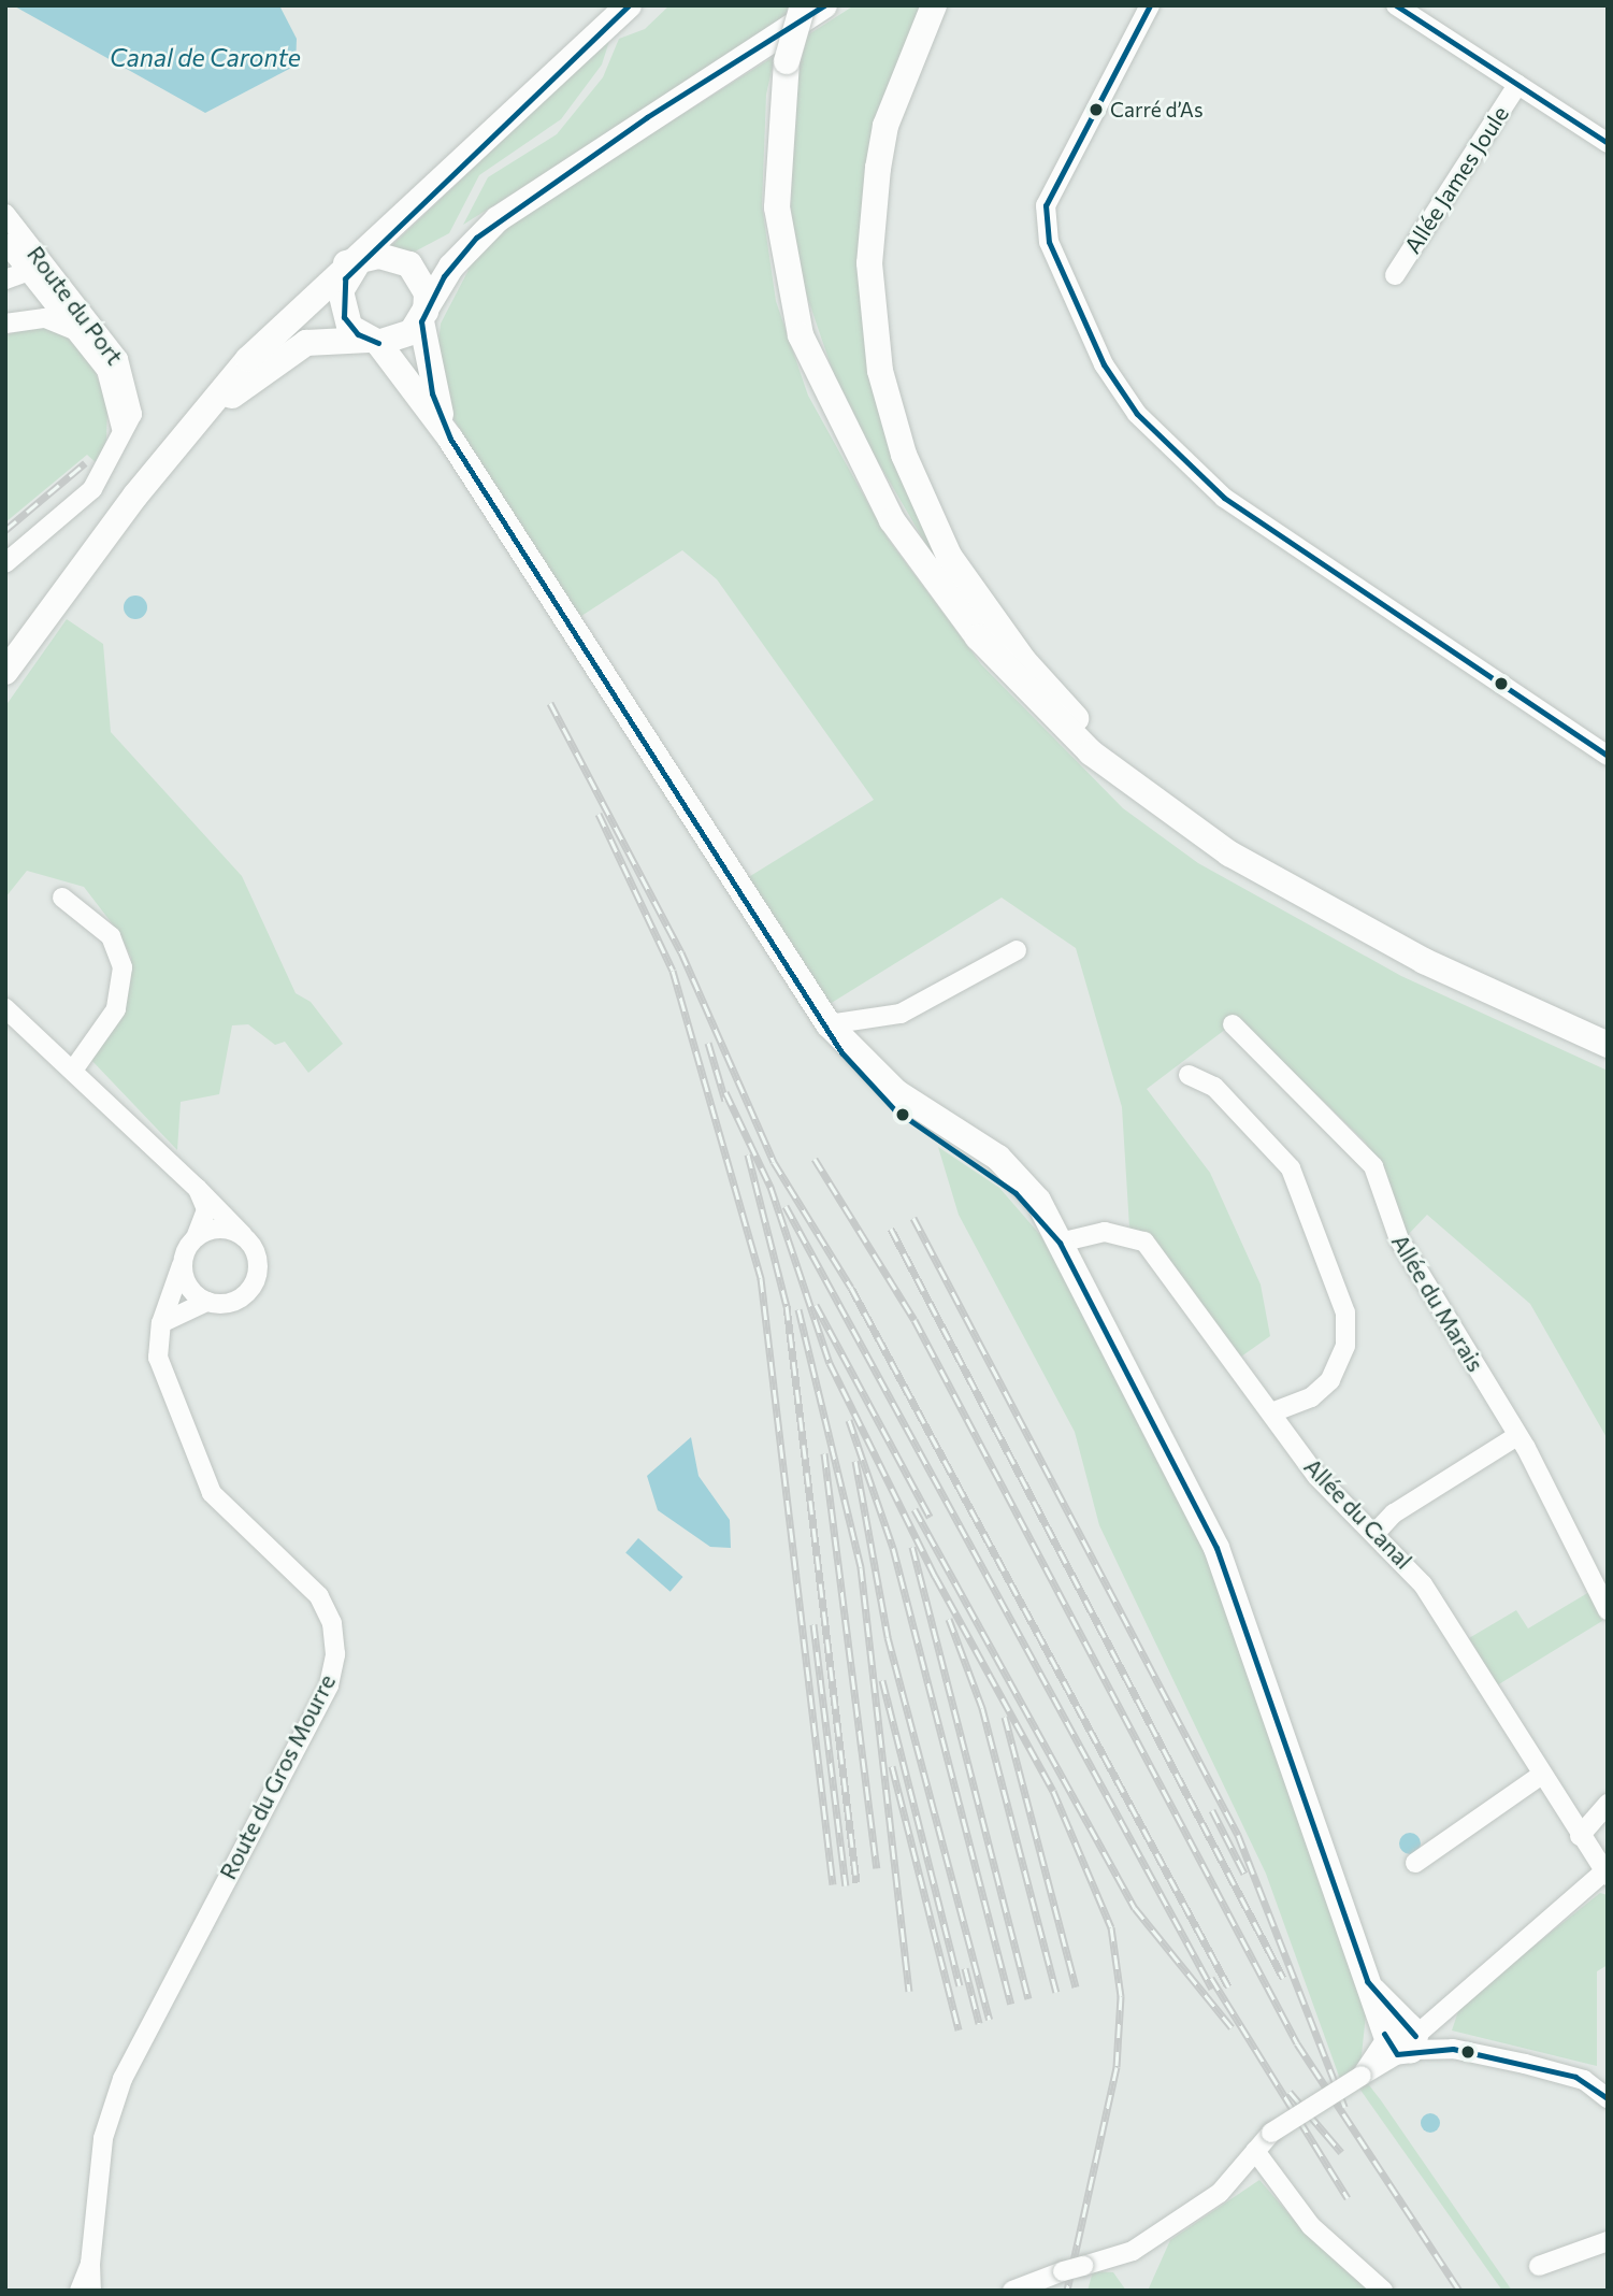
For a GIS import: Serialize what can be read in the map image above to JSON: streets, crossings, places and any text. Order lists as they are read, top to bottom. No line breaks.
{"streets":{"street":["Allée James Joule","Route du Port","Allée du Marais","Allée du Canal","Route du Gros Mourre"]},"water":["Canal de Caronte"],"places":["Carré d’As"]}
